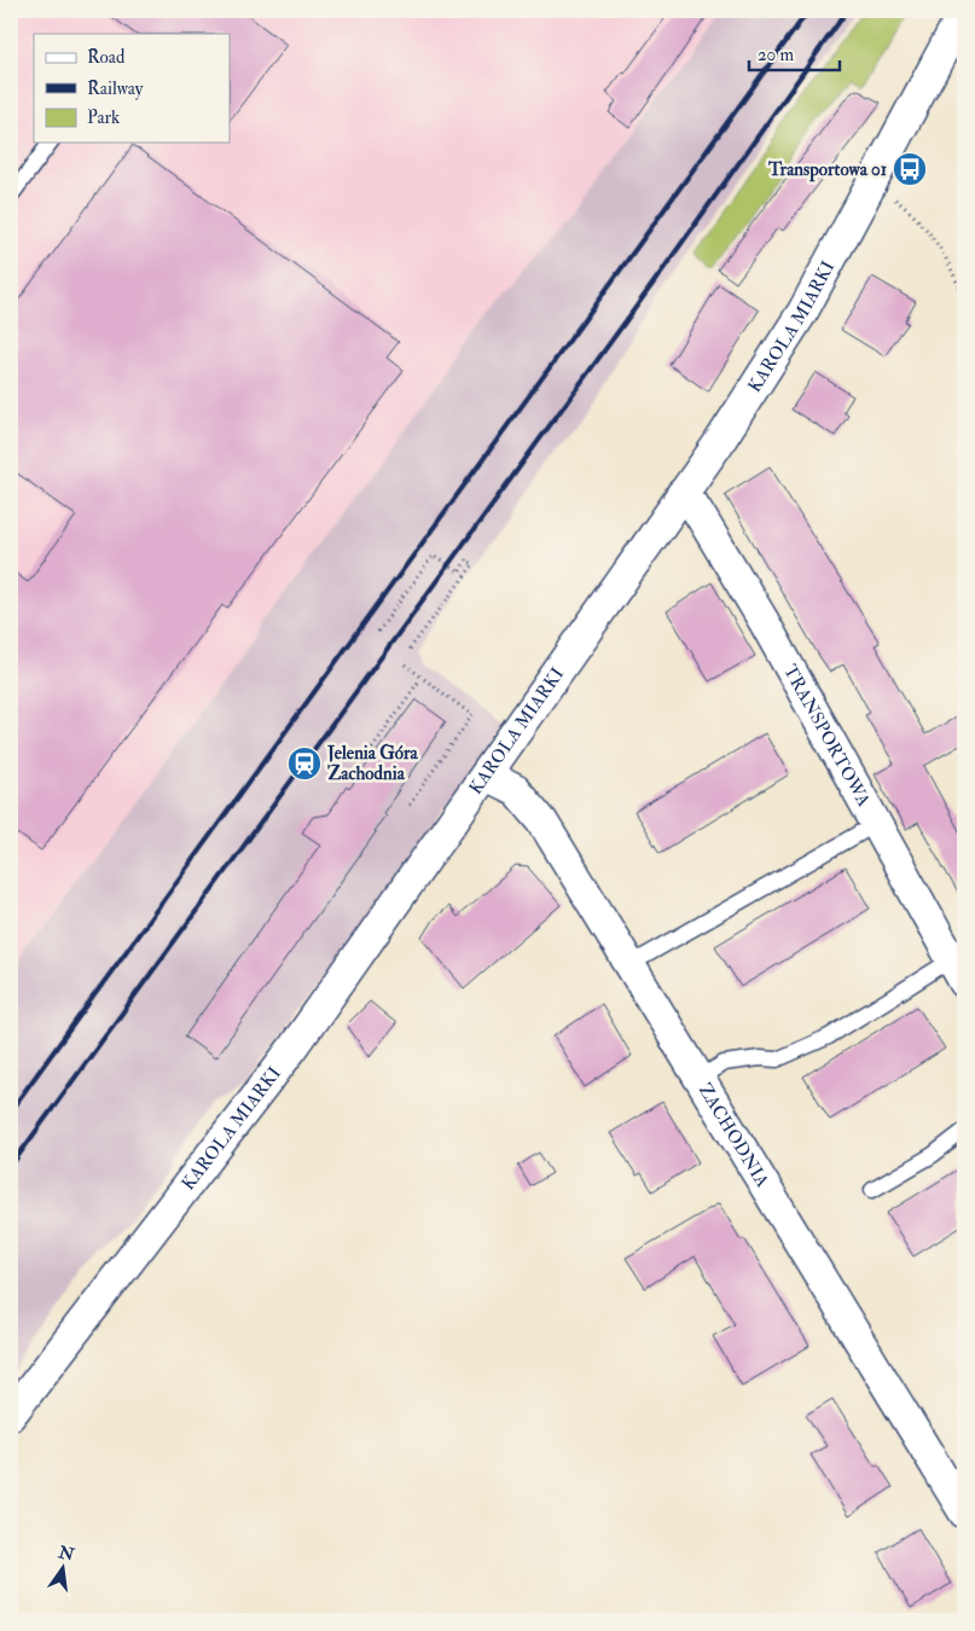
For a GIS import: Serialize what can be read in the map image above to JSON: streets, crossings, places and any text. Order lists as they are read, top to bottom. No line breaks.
{"streets":{"street":["KAROLA MIARKI","TRANSPORTOWA","ZACHODNIA"]},"crossings":[["KAROLA MIARKI","TRANSPORTOWA"],["KAROLA MIARKI","ZACHODNIA"]],"places":{"bus stop":["Transportowa 01"],"station":["Jelenia Góra Zachodnia"]},"legend":["Road","Railway","Park"],"scale_bar":"20 m","north":"top"}
